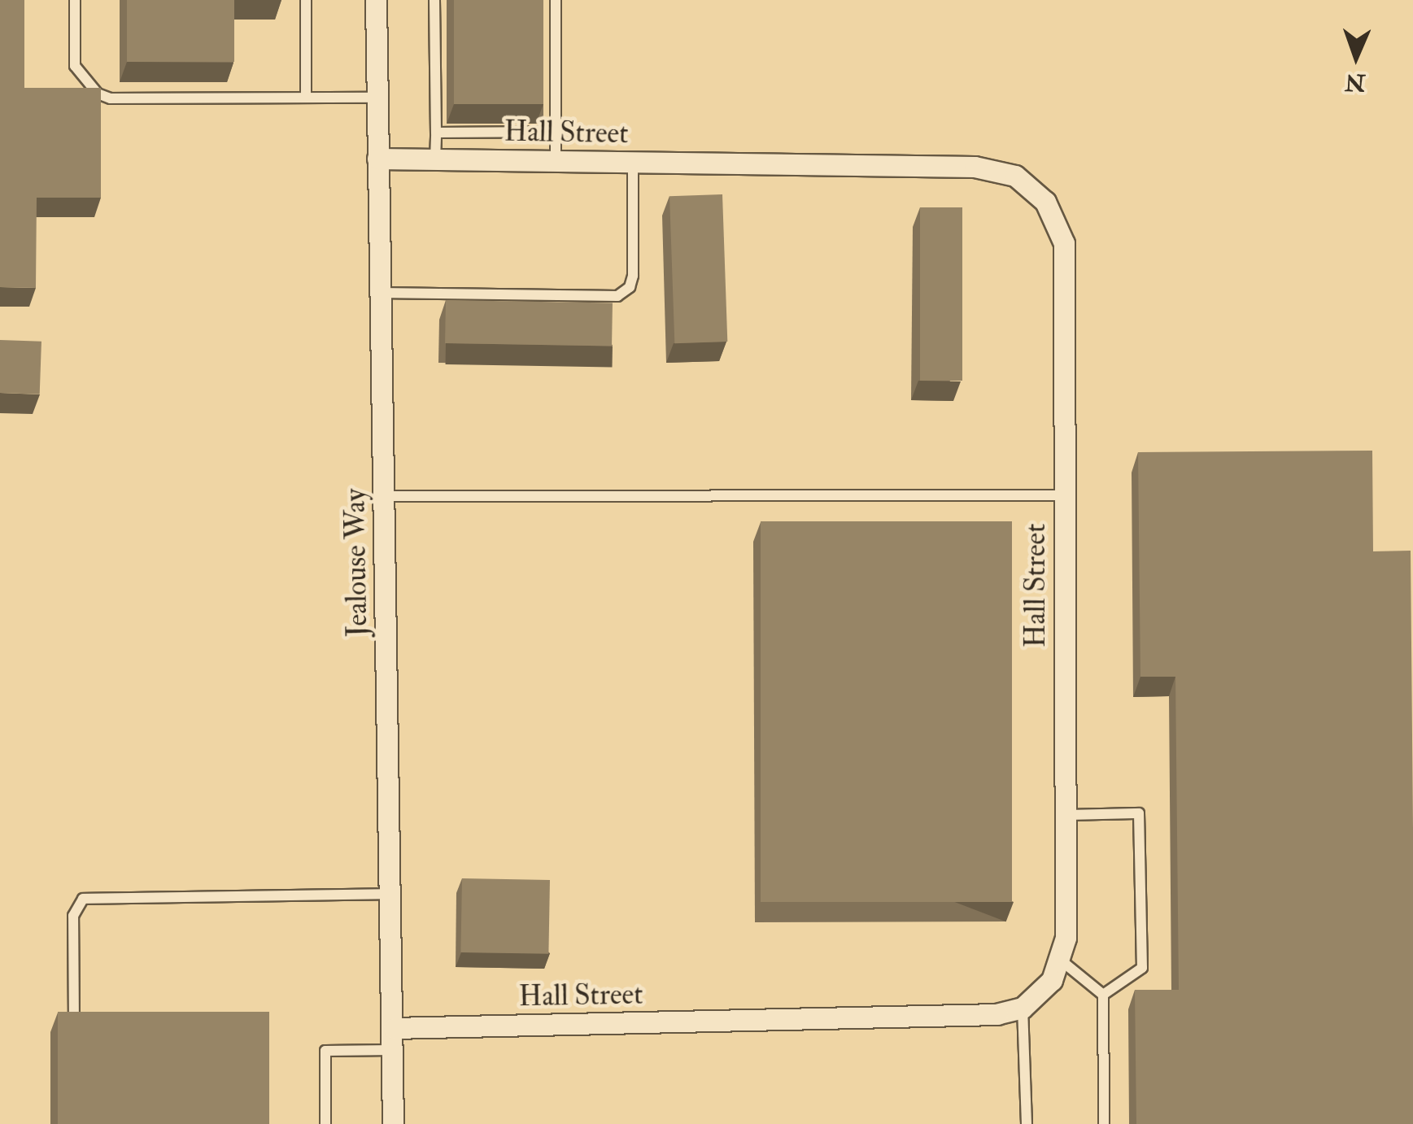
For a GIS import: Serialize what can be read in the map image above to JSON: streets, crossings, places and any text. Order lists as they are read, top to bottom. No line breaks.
{"streets":{"street":["Hall Street","Jealouse Way"]},"crossings":[["Hall Street","Jealouse Way"]],"north":"bottom"}
